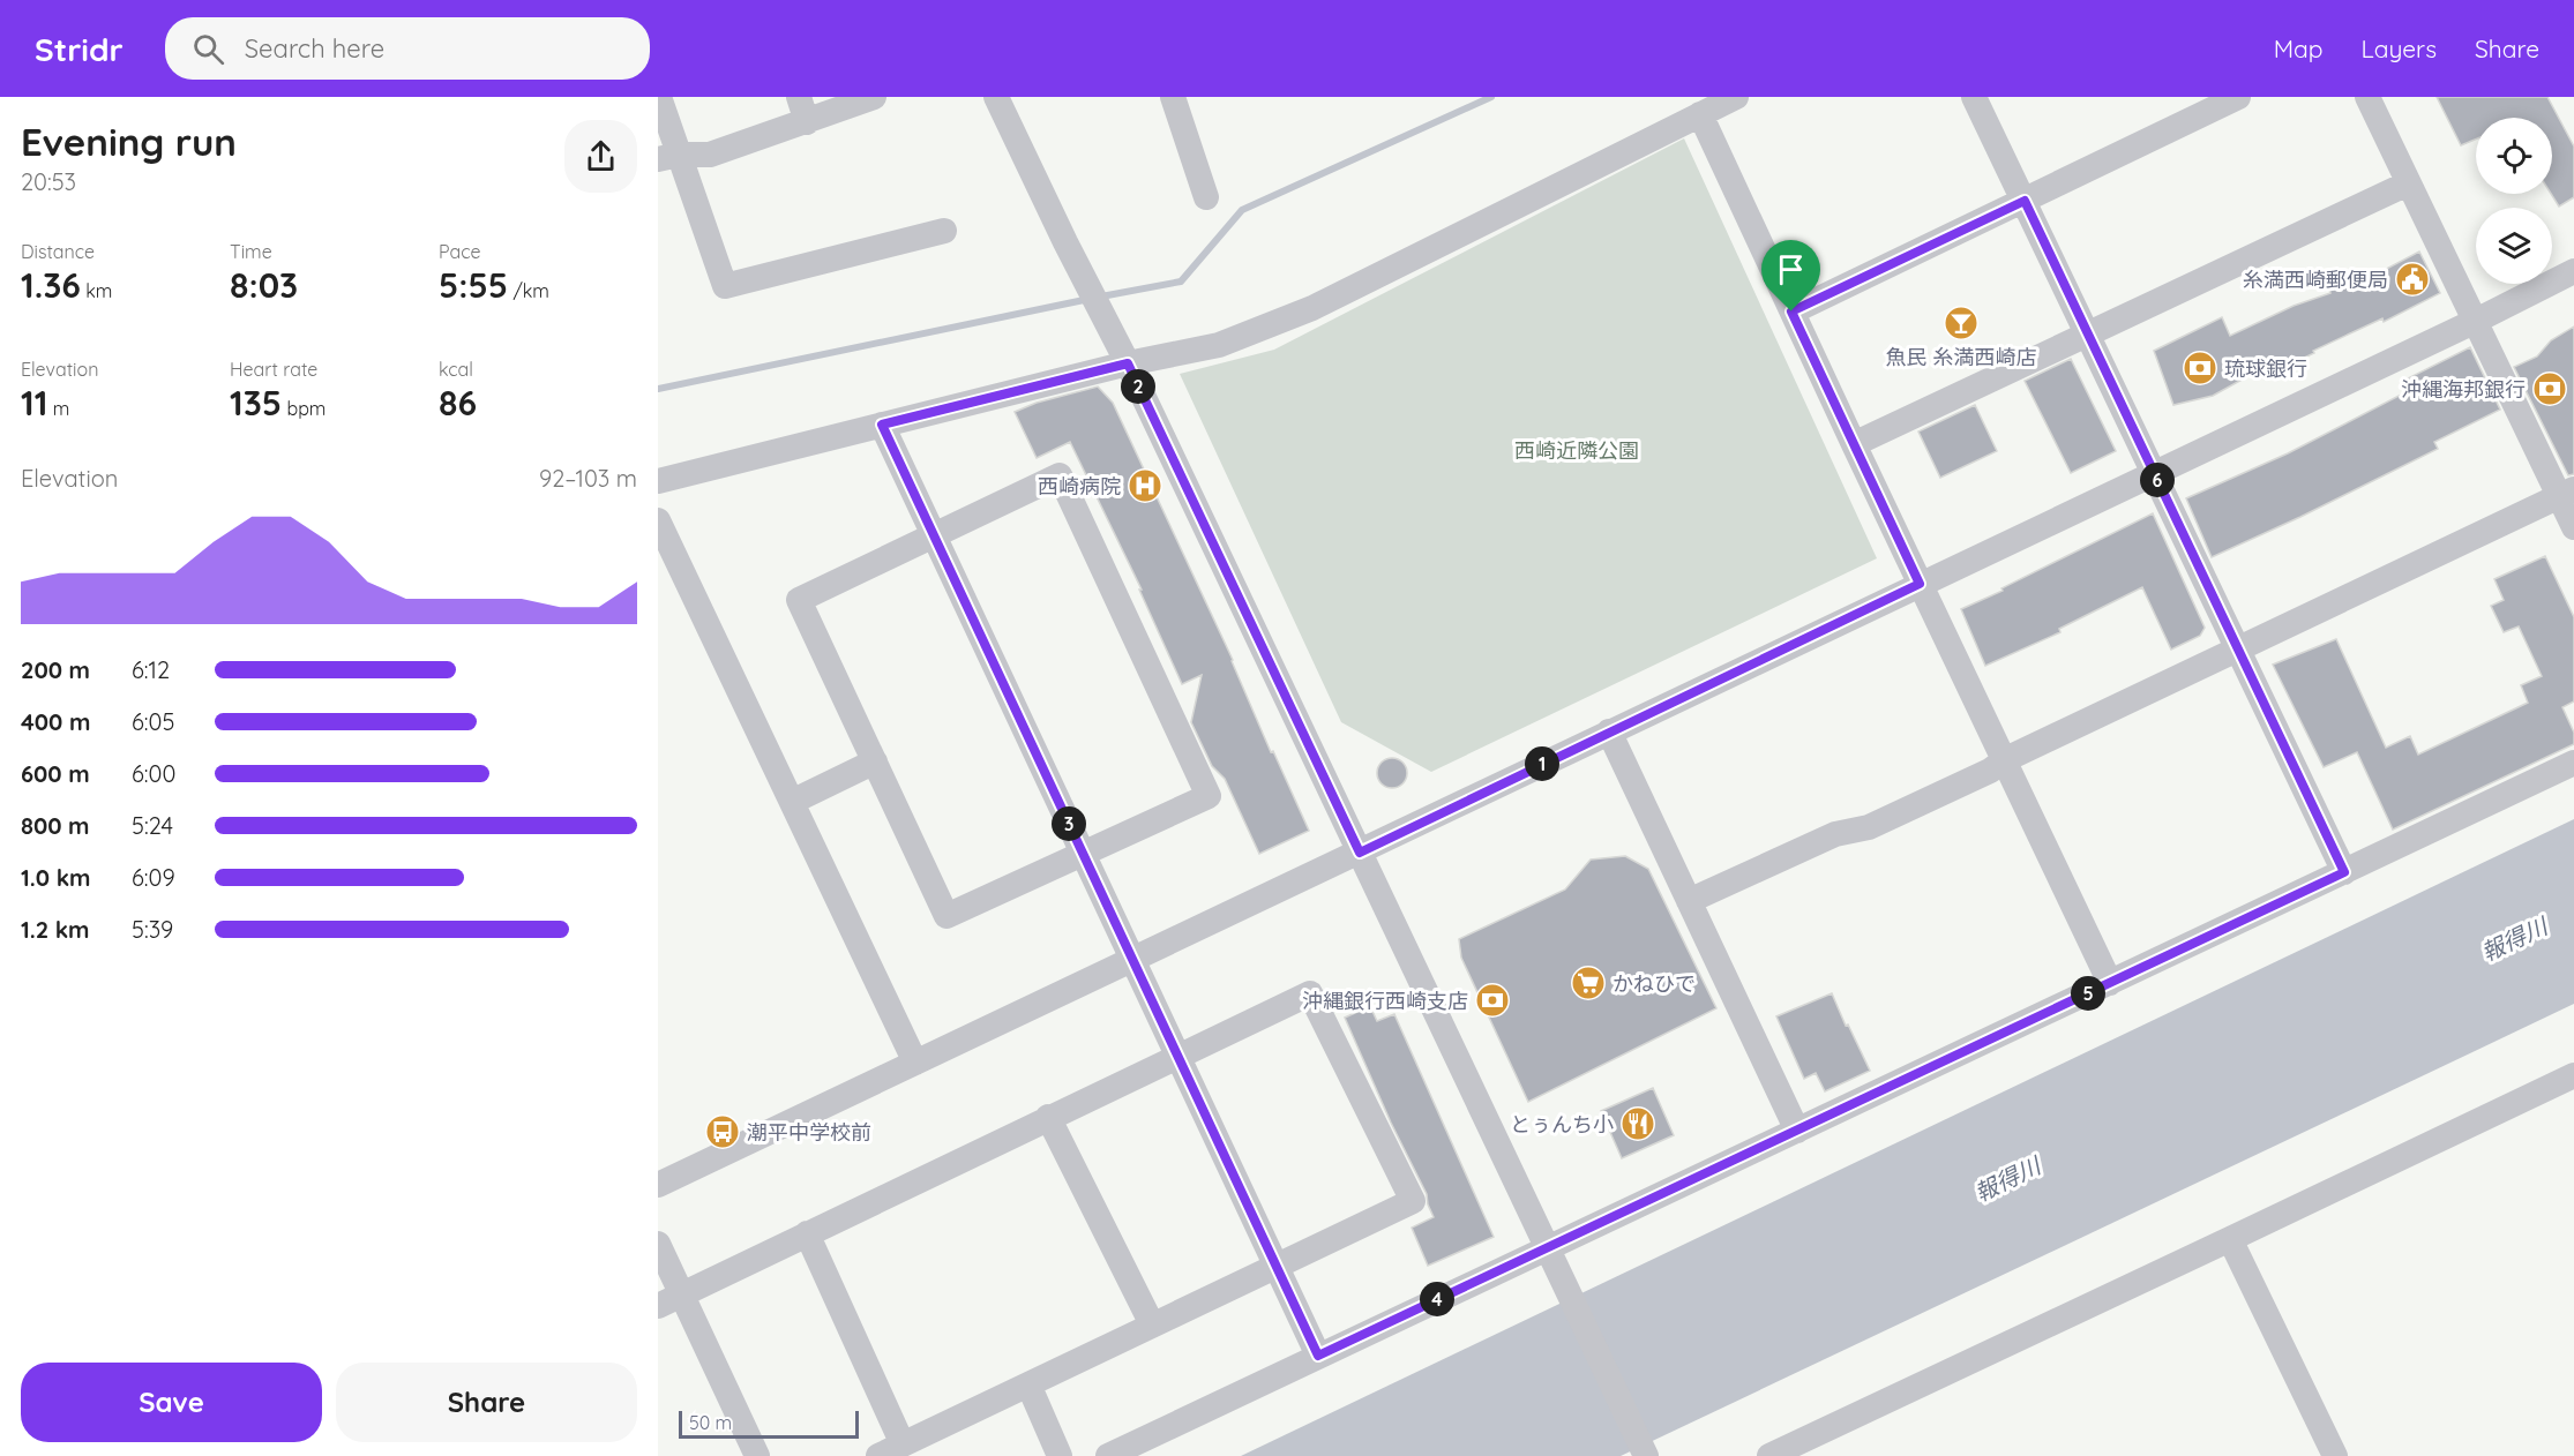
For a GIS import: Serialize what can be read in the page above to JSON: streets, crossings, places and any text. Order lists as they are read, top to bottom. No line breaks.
{"water":["報得川"],"parks":["西崎近隣公園"],"places":{"public building":["糸満西崎郵便局"],"bar":["魚民 糸満西崎店"],"bank":["琉球銀行","沖縄海邦銀行","沖縄銀行西崎支店"],"hospital":["西崎病院"],"supermarket":["かねひで"],"restaurant":["とぅんち小"],"bus stop":["潮平中学校前"]},"scale_bar":"50 m","page":{"header":"Stridr","search":"Search here","nav":["Map","Layers","Share"],"heading":["Evening run","20:53"],"stats":[["Distance","1.36 km"],["Time","8:03"],["Pace","5:55 /km"],["Elevation","11 m"],["Heart rate","135 bpm"],["kcal","86"]],"pins":["2","6","1","3","5","4"],"chart":["Elevation","92–103 m"],"list":[{"name":"200 m","note":"6:12"},{"name":"400 m","note":"6:05"},{"name":"600 m","note":"6:00"},{"name":"800 m","note":"5:24"},{"name":"1.0 km","note":"6:09"},{"name":"1.2 km","note":"5:39"}],"buttons":["Save","Share"],"scale":"50 m"}}
